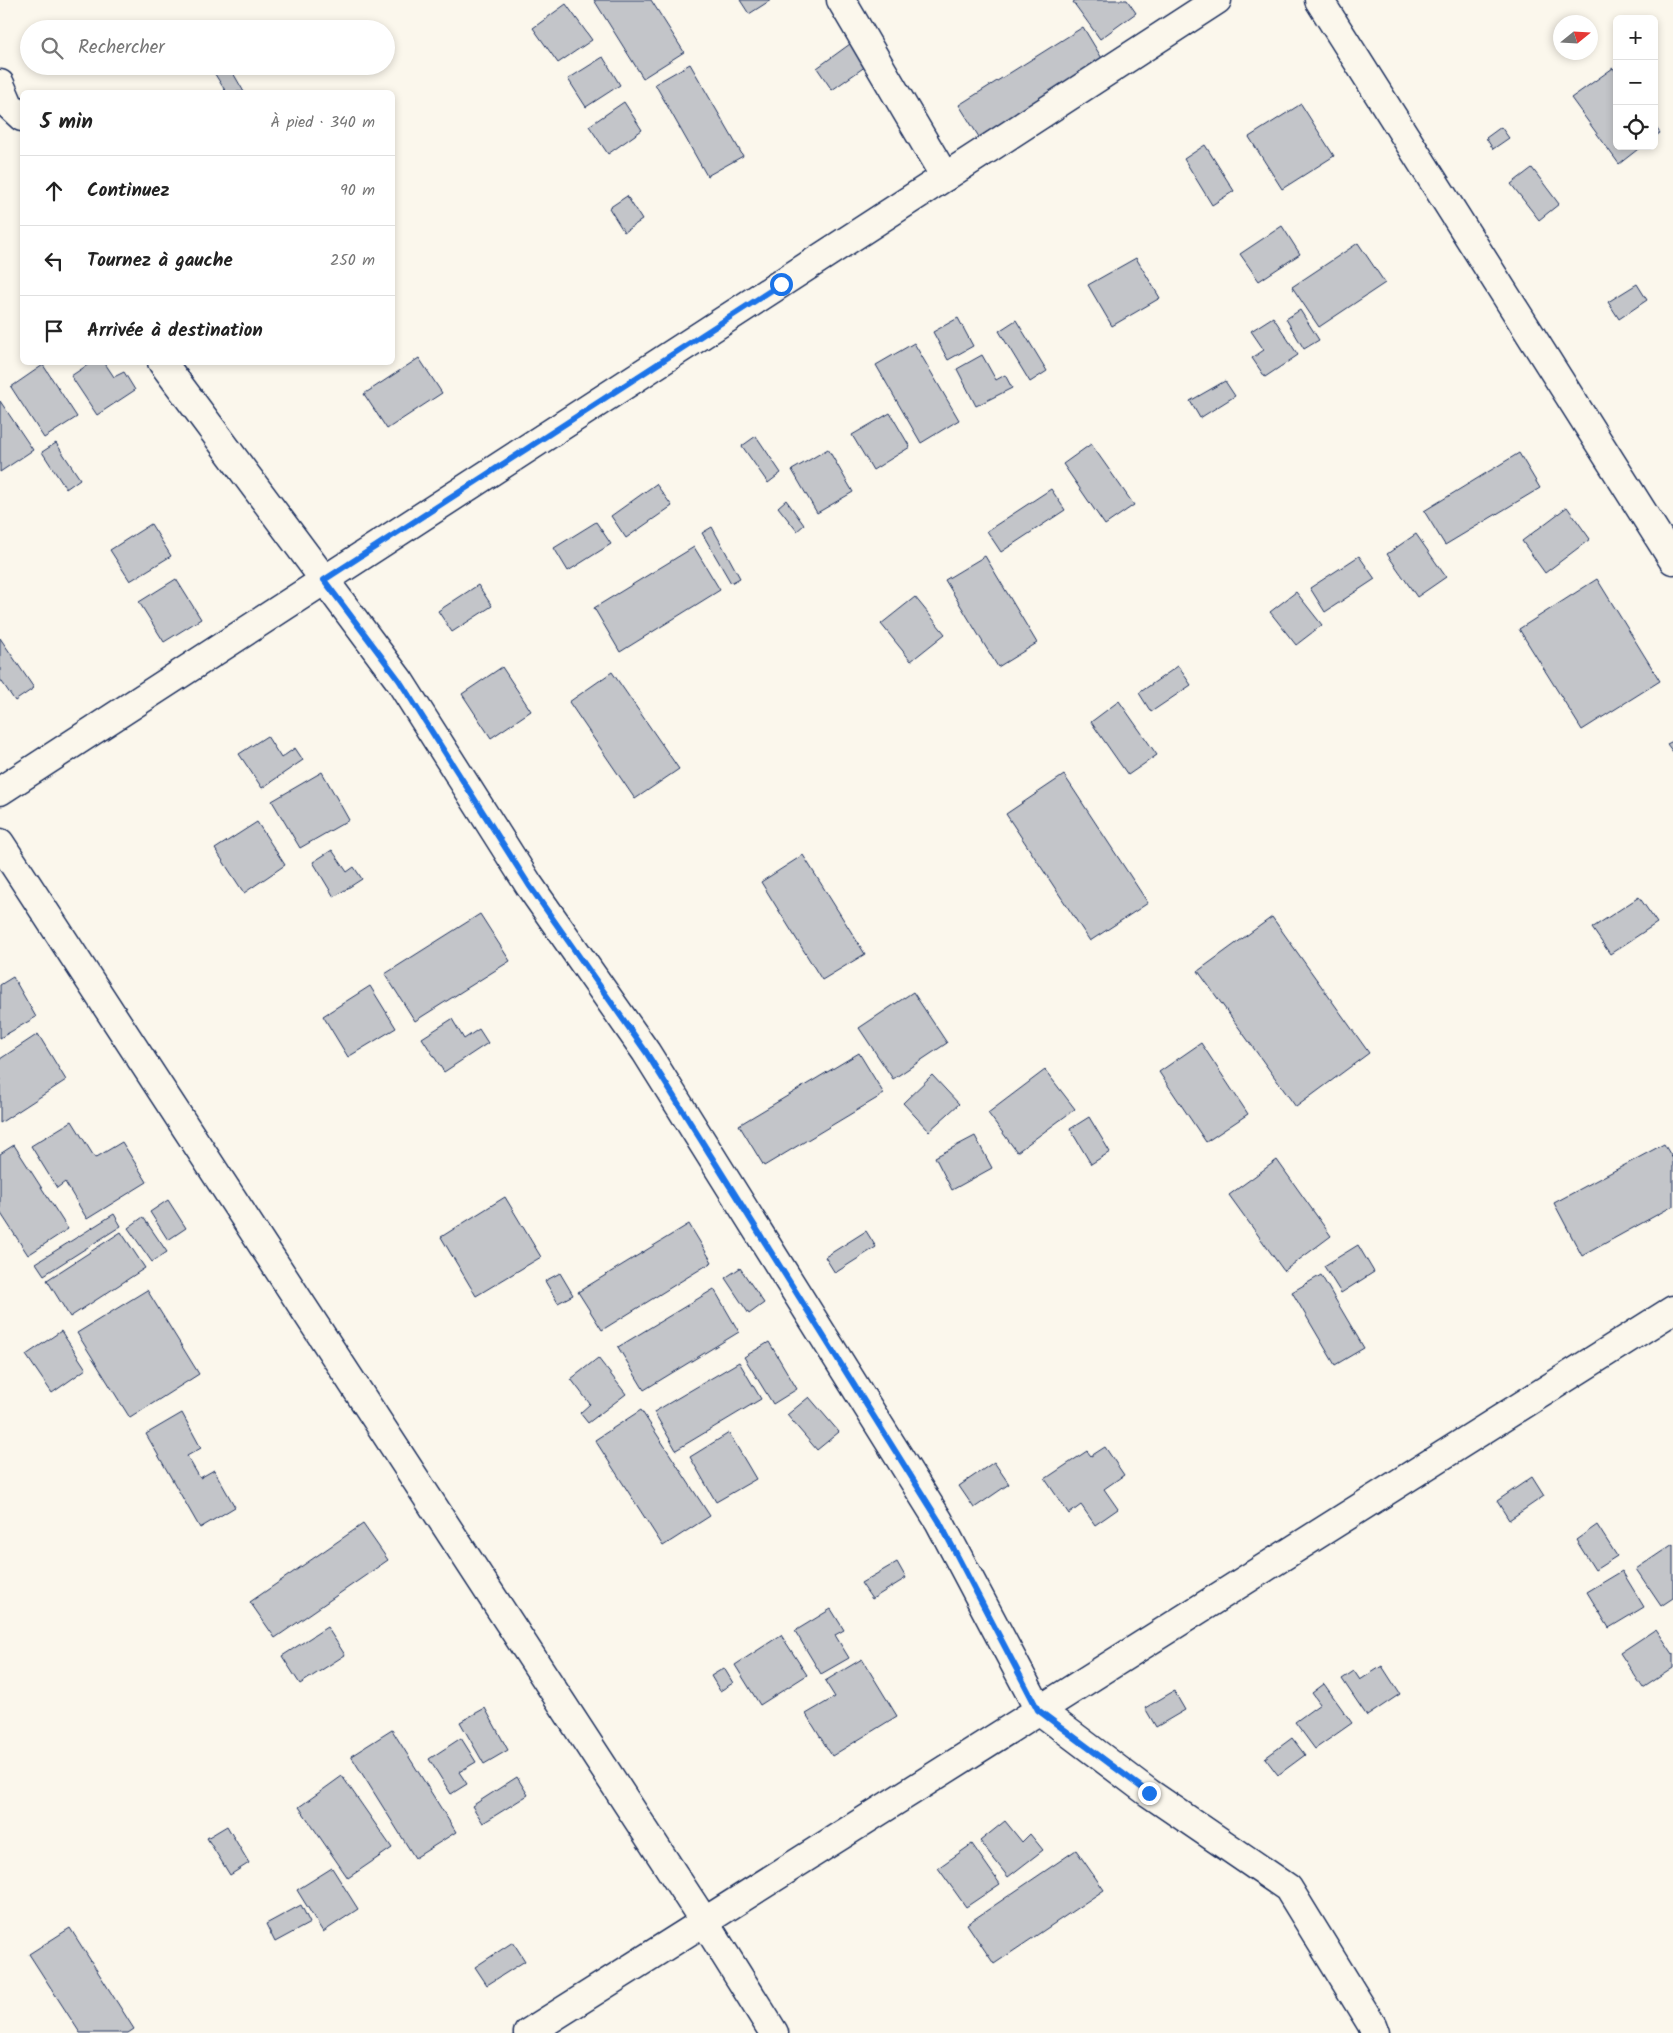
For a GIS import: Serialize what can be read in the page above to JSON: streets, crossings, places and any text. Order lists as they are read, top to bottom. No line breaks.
{"north":"right","page":{"map_buttons":["+","−"],"search":"Rechercher","heading":["5 min","À pied · 340 m"],"list":[["Continuez","90 m"],["Tournez à gauche","250 m"],"Arrivée à destination"]}}
